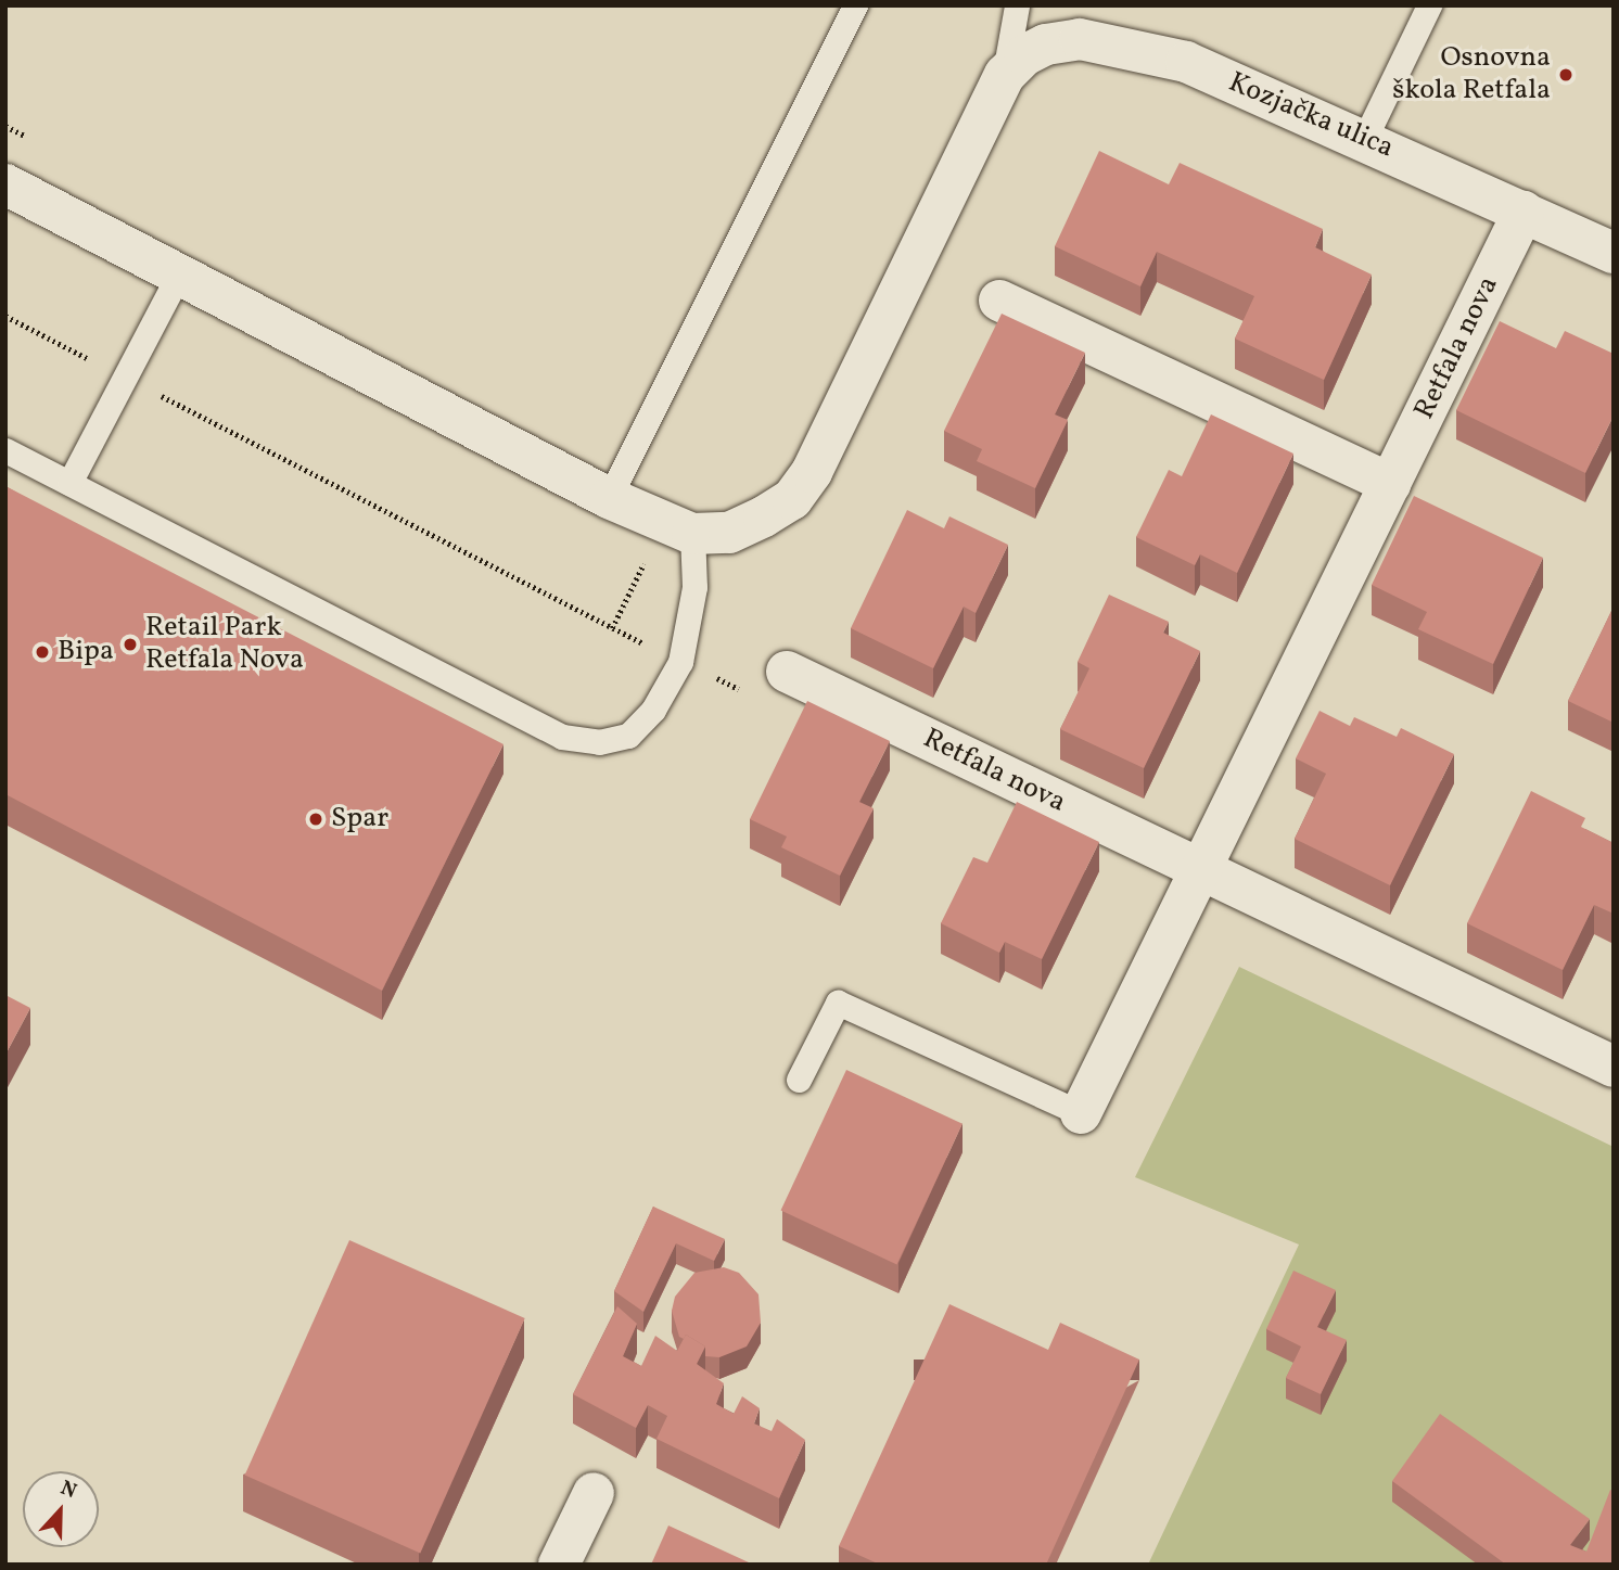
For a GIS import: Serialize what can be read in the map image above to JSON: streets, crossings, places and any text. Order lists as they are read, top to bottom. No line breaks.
{"streets":{"street":["Kozjačka ulica","Retfala nova"]},"crossings":[["Kozjačka ulica","Retfala nova"]],"places":["Osnovna škola Retfala","Retail Park Retfala Nova","Bipa","Spar"],"north":"top"}
